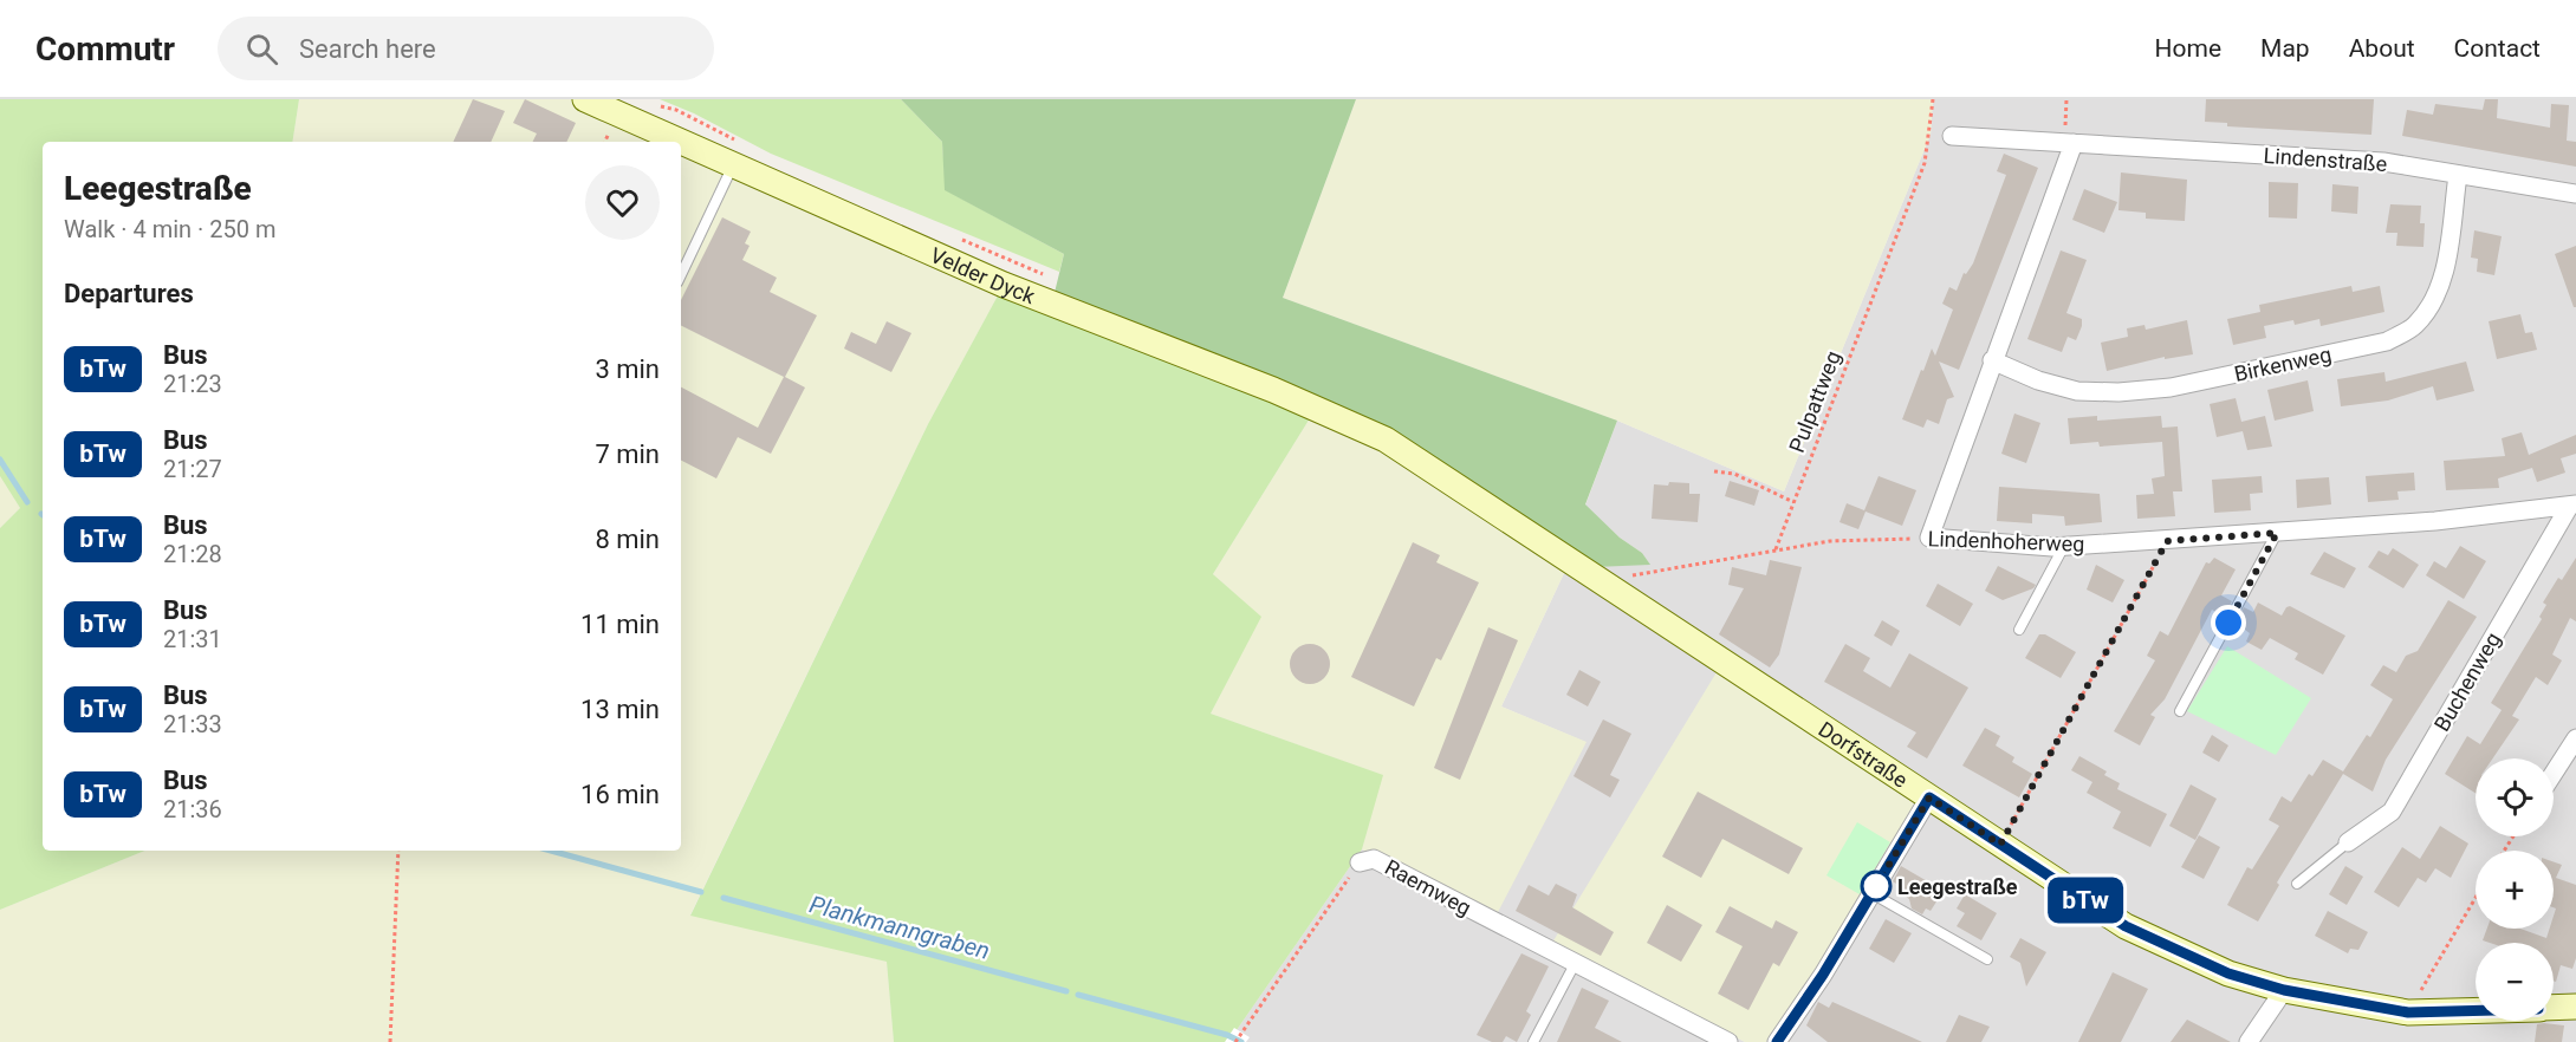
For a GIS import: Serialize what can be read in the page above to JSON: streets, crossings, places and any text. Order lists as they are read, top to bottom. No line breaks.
{"streets":{"main road":["Velder Dyck","Dorfstraße"],"street":["Lindenstraße","Birkenweg","Lindenhoherweg","Buchenweg","Raemweg"],"path":["Pulpattweg"]},"crossings":[["Lindenstraße","Birkenweg"],["Velder Dyck","Dorfstraße"],["Pulpattweg","Lindenhoherweg"],["Lindenhoherweg","Buchenweg"]],"water":["Plankmanngraben"],"places":["Leegestraße"],"lines":["bus line bTw"],"page":{"header":"Commutr","search":"Search here","nav":["Home","Map","About","Contact"],"on_map":"bTw","heading":[["Leegestraße","Walk · 4 min · 250 m"],"Departures"],"list":[{"mark":"bTw","name":"Bus","note":"21:23","value":"3 min"},{"mark":"bTw","name":"Bus","note":"21:27","value":"7 min"},{"mark":"bTw","name":"Bus","note":"21:28","value":"8 min"},{"mark":"bTw","name":"Bus","note":"21:31","value":"11 min"},{"mark":"bTw","name":"Bus","note":"21:33","value":"13 min"},{"mark":"bTw","name":"Bus","note":"21:36","value":"16 min"}],"map_buttons":["+","−"]}}
